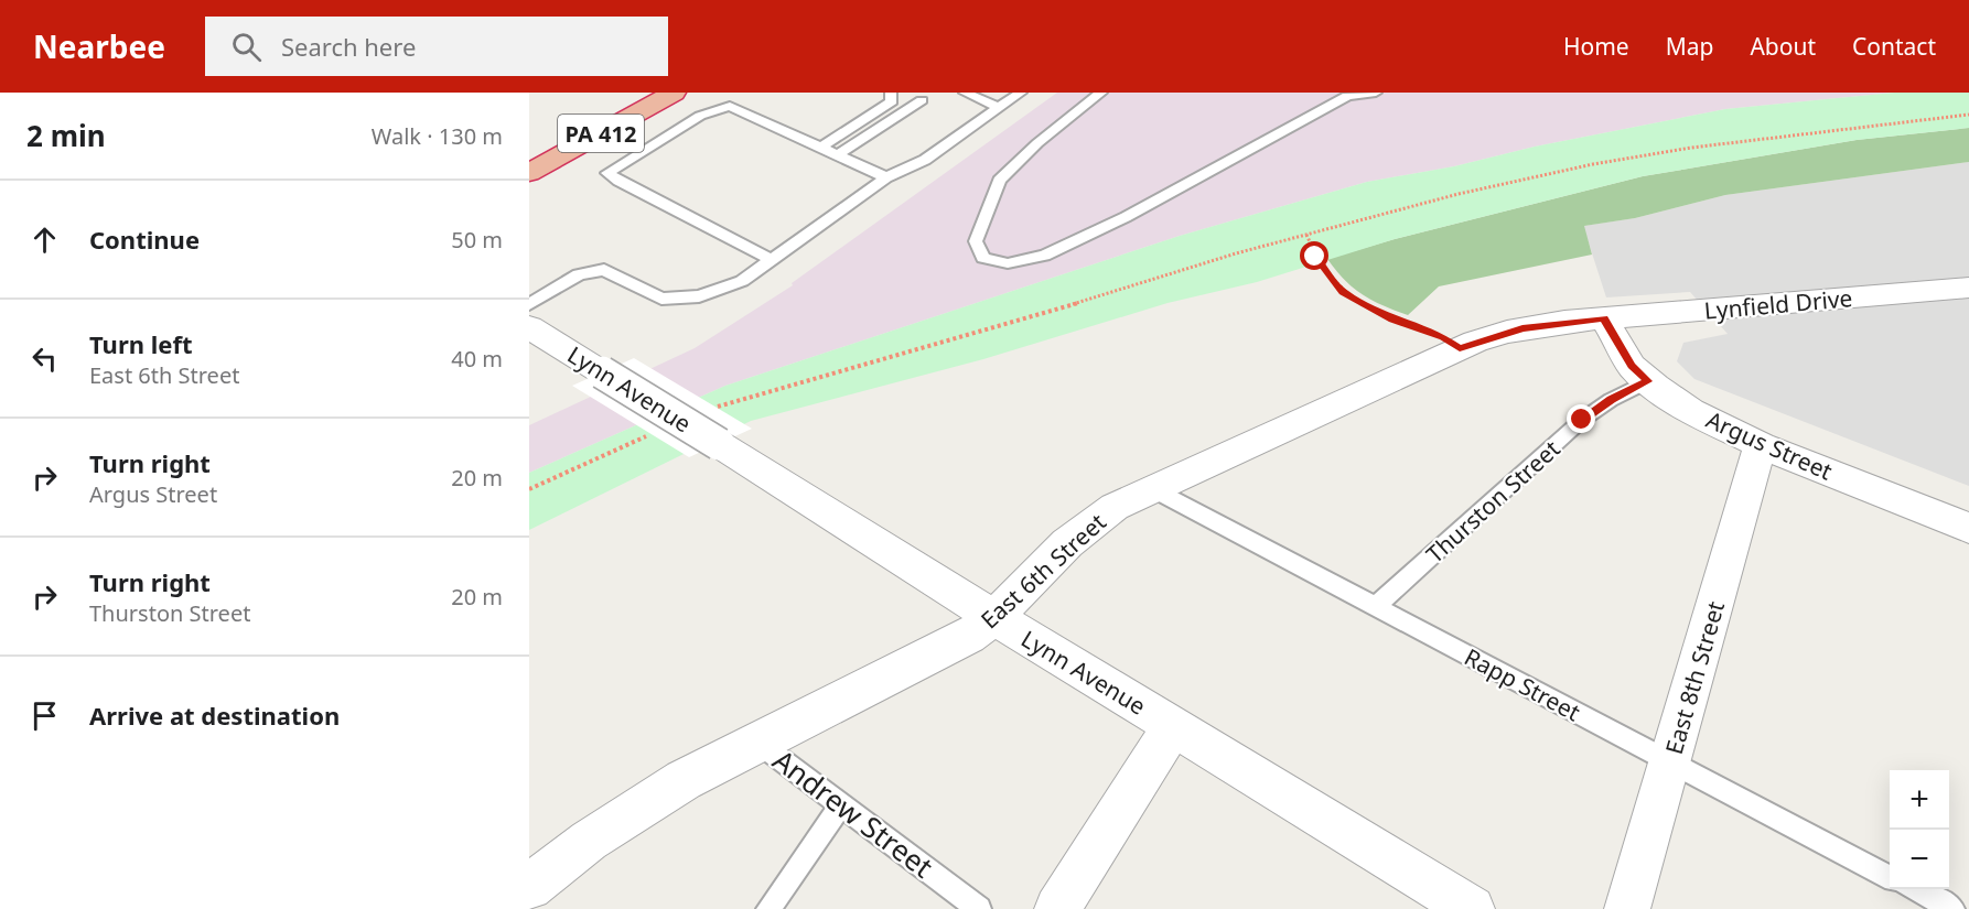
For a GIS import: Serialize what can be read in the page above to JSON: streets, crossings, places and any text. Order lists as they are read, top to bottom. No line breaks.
{"streets":{"highway":["PA 412"],"street":["Lynfield Drive","Lynn Avenue","Argus Street","East 6th Street","East 8th Street"],"lane":["Thurston Street","Rapp Street","Andrew Street"]},"crossings":[["Lynfield Drive","Argus Street"],["Lynfield Drive","East 6th Street"],["Lynn Avenue","East 6th Street"],["Argus Street","Thurston Street"],["Argus Street","East 6th Street"],["Argus Street","East 8th Street"],["Thurston Street","Rapp Street"],["East 6th Street","Rapp Street"],["East 6th Street","Andrew Street"],["East 8th Street","Rapp Street"]],"page":{"header":"Nearbee","search":"Search here","nav":["Home","Map","About","Contact"],"heading":["2 min","Walk · 130 m"],"list":[["Continue","50 m"],["Turn left","East 6th Street","40 m"],["Turn right","Argus Street","20 m"],["Turn right","Thurston Street","20 m"],"Arrive at destination"],"map_buttons":["+","−"]}}
